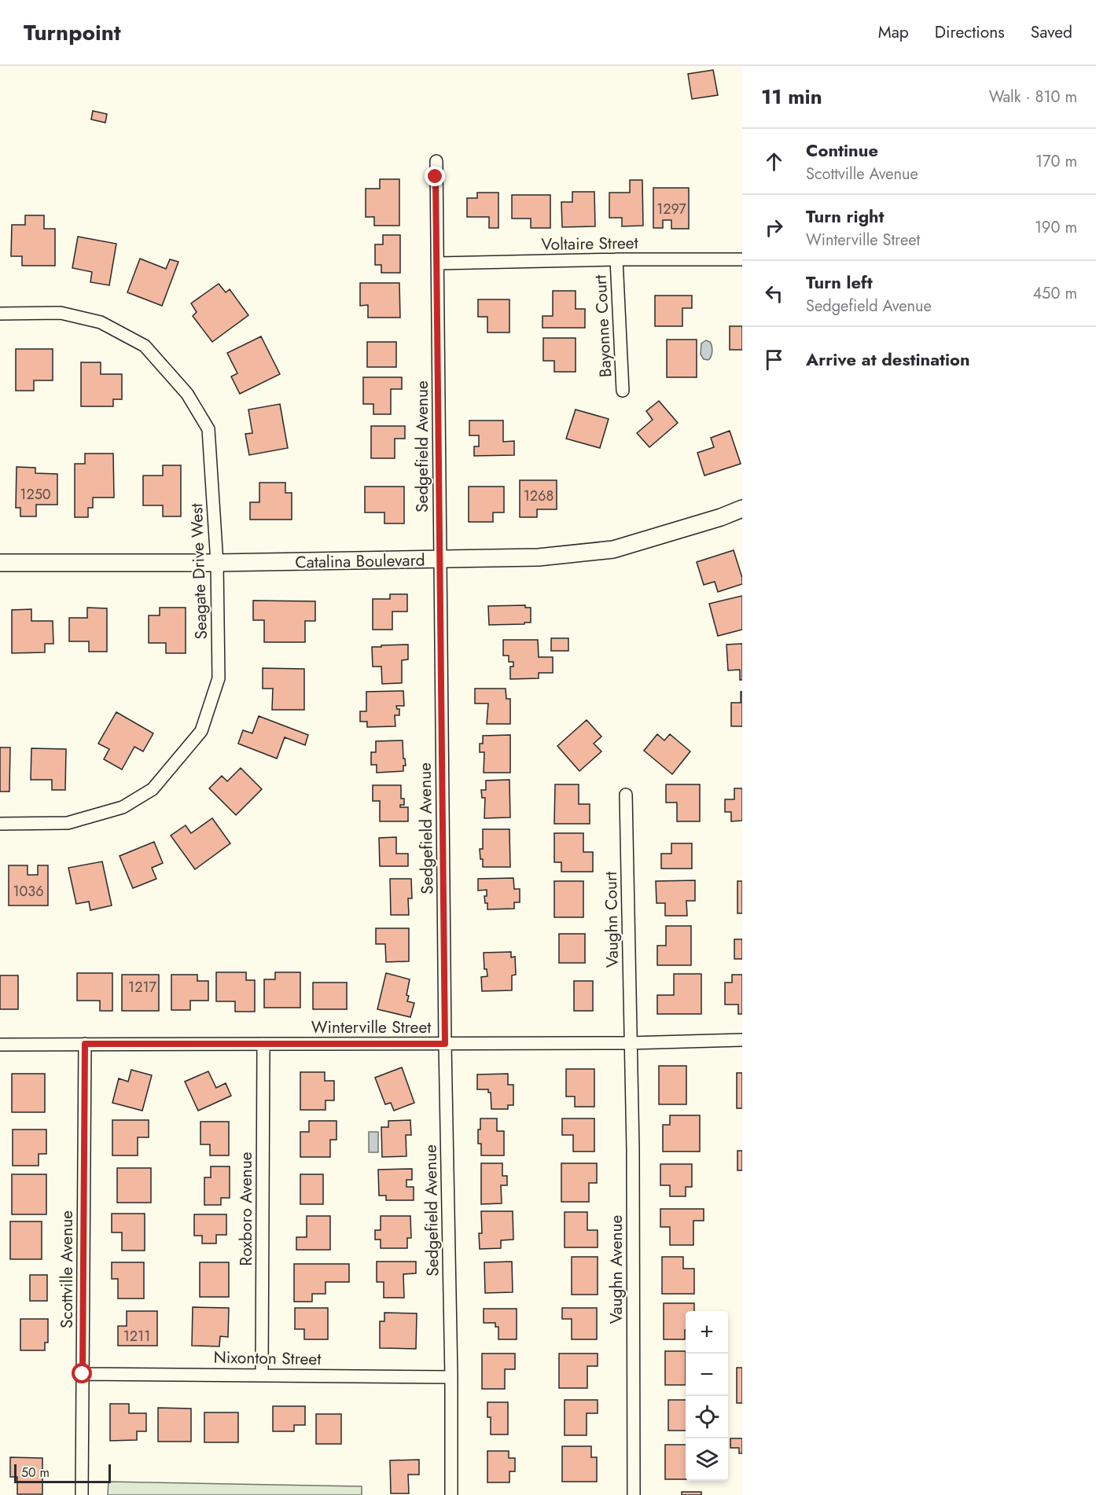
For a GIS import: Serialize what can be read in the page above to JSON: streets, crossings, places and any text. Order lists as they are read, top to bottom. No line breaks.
{"streets":{"street":["Voltaire Street","Bayonne Court","Sedgefield Avenue","Catalina Boulevard","Seagate Drive West","Vaughn Court","Winterville Street","Roxboro Avenue","Scottville Avenue","Vaughn Avenue","Nixonton Street"]},"crossings":[["Voltaire Street","Bayonne Court"],["Voltaire Street","Sedgefield Avenue"],["Sedgefield Avenue","Catalina Boulevard"],["Sedgefield Avenue","Winterville Street"],["Sedgefield Avenue","Nixonton Street"],["Catalina Boulevard","Seagate Drive West"],["Vaughn Court","Winterville Street"],["Vaughn Court","Vaughn Avenue"],["Winterville Street","Roxboro Avenue"],["Winterville Street","Scottville Avenue"],["Winterville Street","Vaughn Avenue"],["Roxboro Avenue","Nixonton Street"],["Scottville Avenue","Nixonton Street"]],"house_numbers":["1297","1250","1268","1036","1217","1211"],"scale_bar":"50 m","page":{"header":"Turnpoint","nav":["Map","Directions","Saved"],"heading":["11 min","Walk · 810 m"],"list":[["Continue","Scottville Avenue","170 m"],["Turn right","Winterville Street","190 m"],["Turn left","Sedgefield Avenue","450 m"],"Arrive at destination"],"map_buttons":["+","−"],"scale":"50 m"}}
